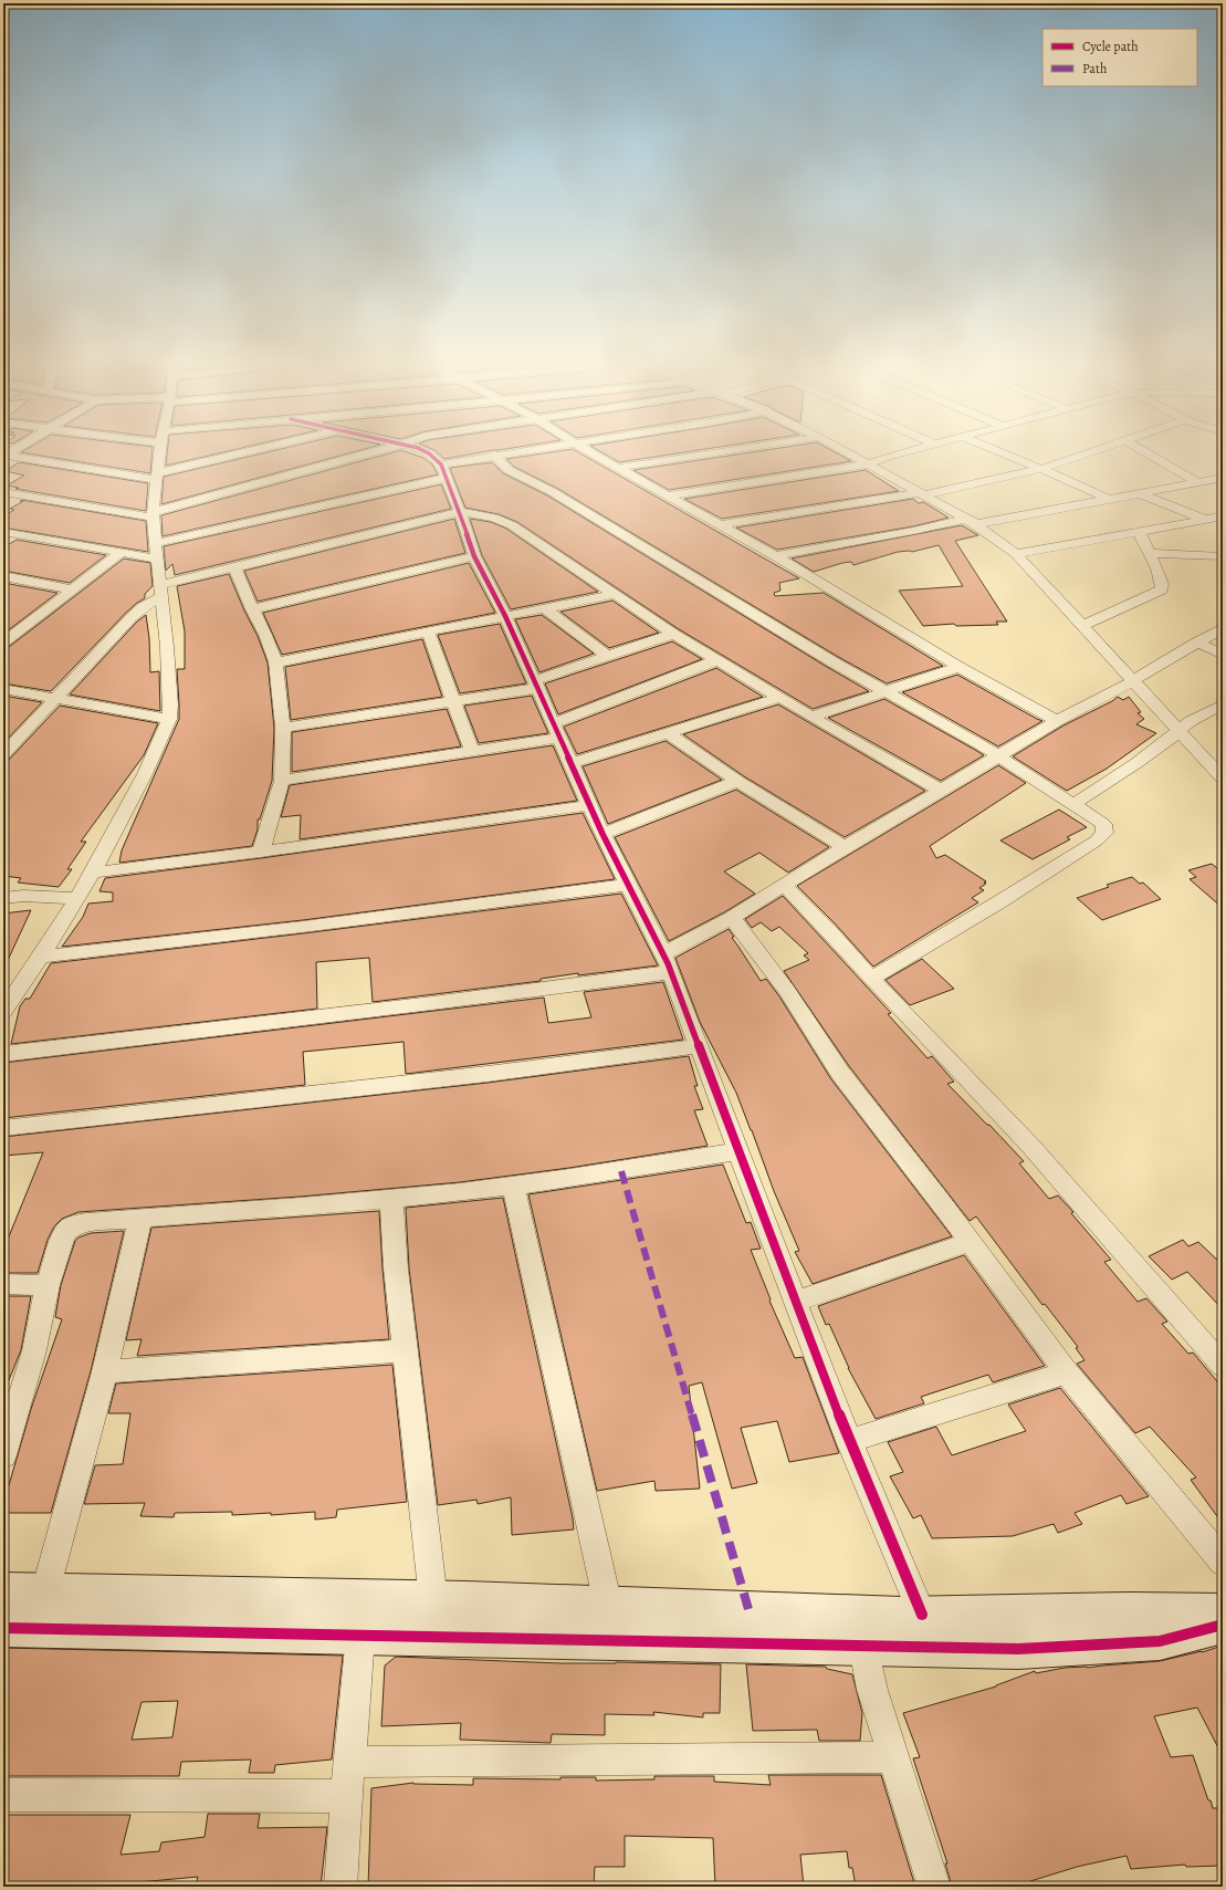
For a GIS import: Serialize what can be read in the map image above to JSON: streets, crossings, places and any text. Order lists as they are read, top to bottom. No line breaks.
{"legend":["Cycle path","Path"]}
